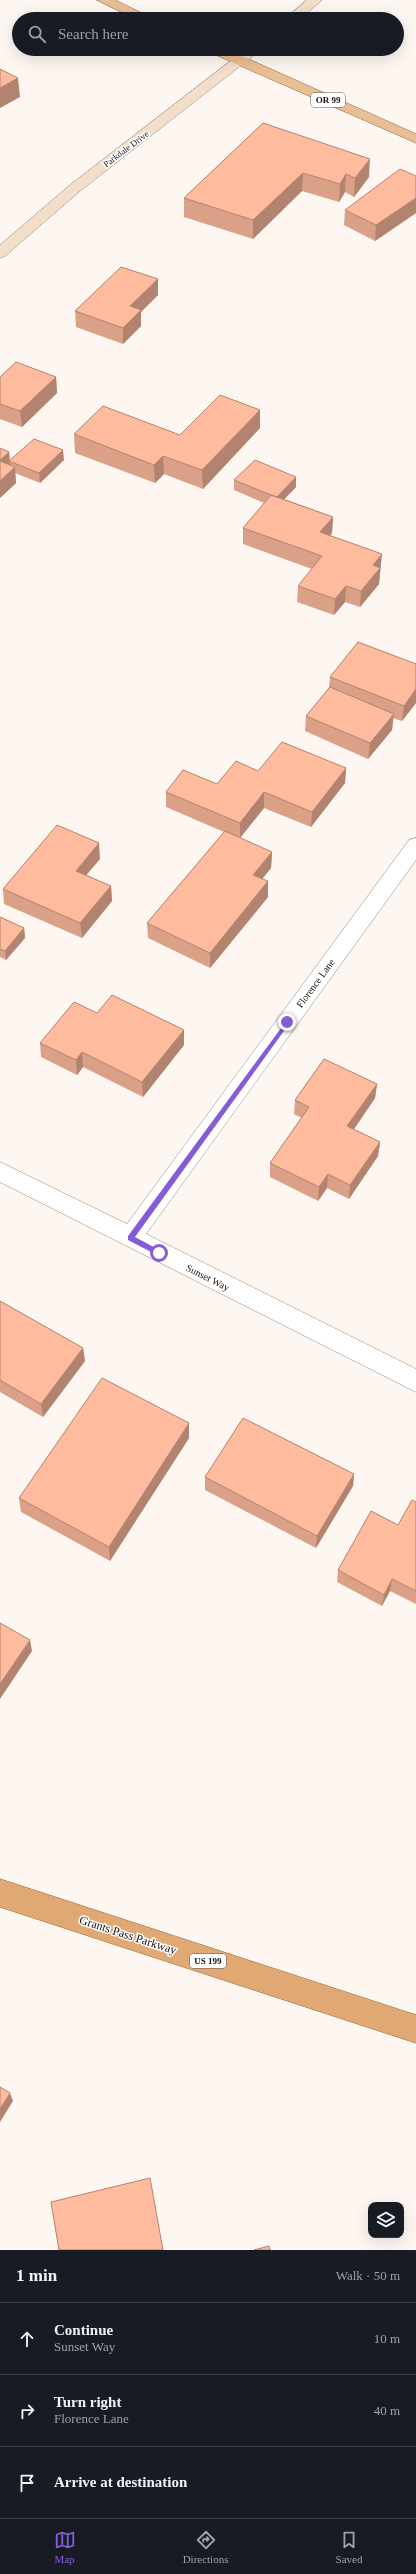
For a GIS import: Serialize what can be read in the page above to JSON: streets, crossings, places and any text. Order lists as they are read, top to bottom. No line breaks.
{"streets":{"highway":["Grants Pass Parkway","US 199"],"main road":["OR 99","Parkdale Drive"],"street":["Florence Lane","Sunset Way"]},"crossings":[["OR 99","Parkdale Drive"],["Florence Lane","Sunset Way"]],"page":{"search":"Search here","heading":["1 min","Walk · 50 m"],"list":[["Continue","Sunset Way","10 m"],["Turn right","Florence Lane","40 m"],"Arrive at destination"],"nav":["Map","Directions","Saved"]}}
